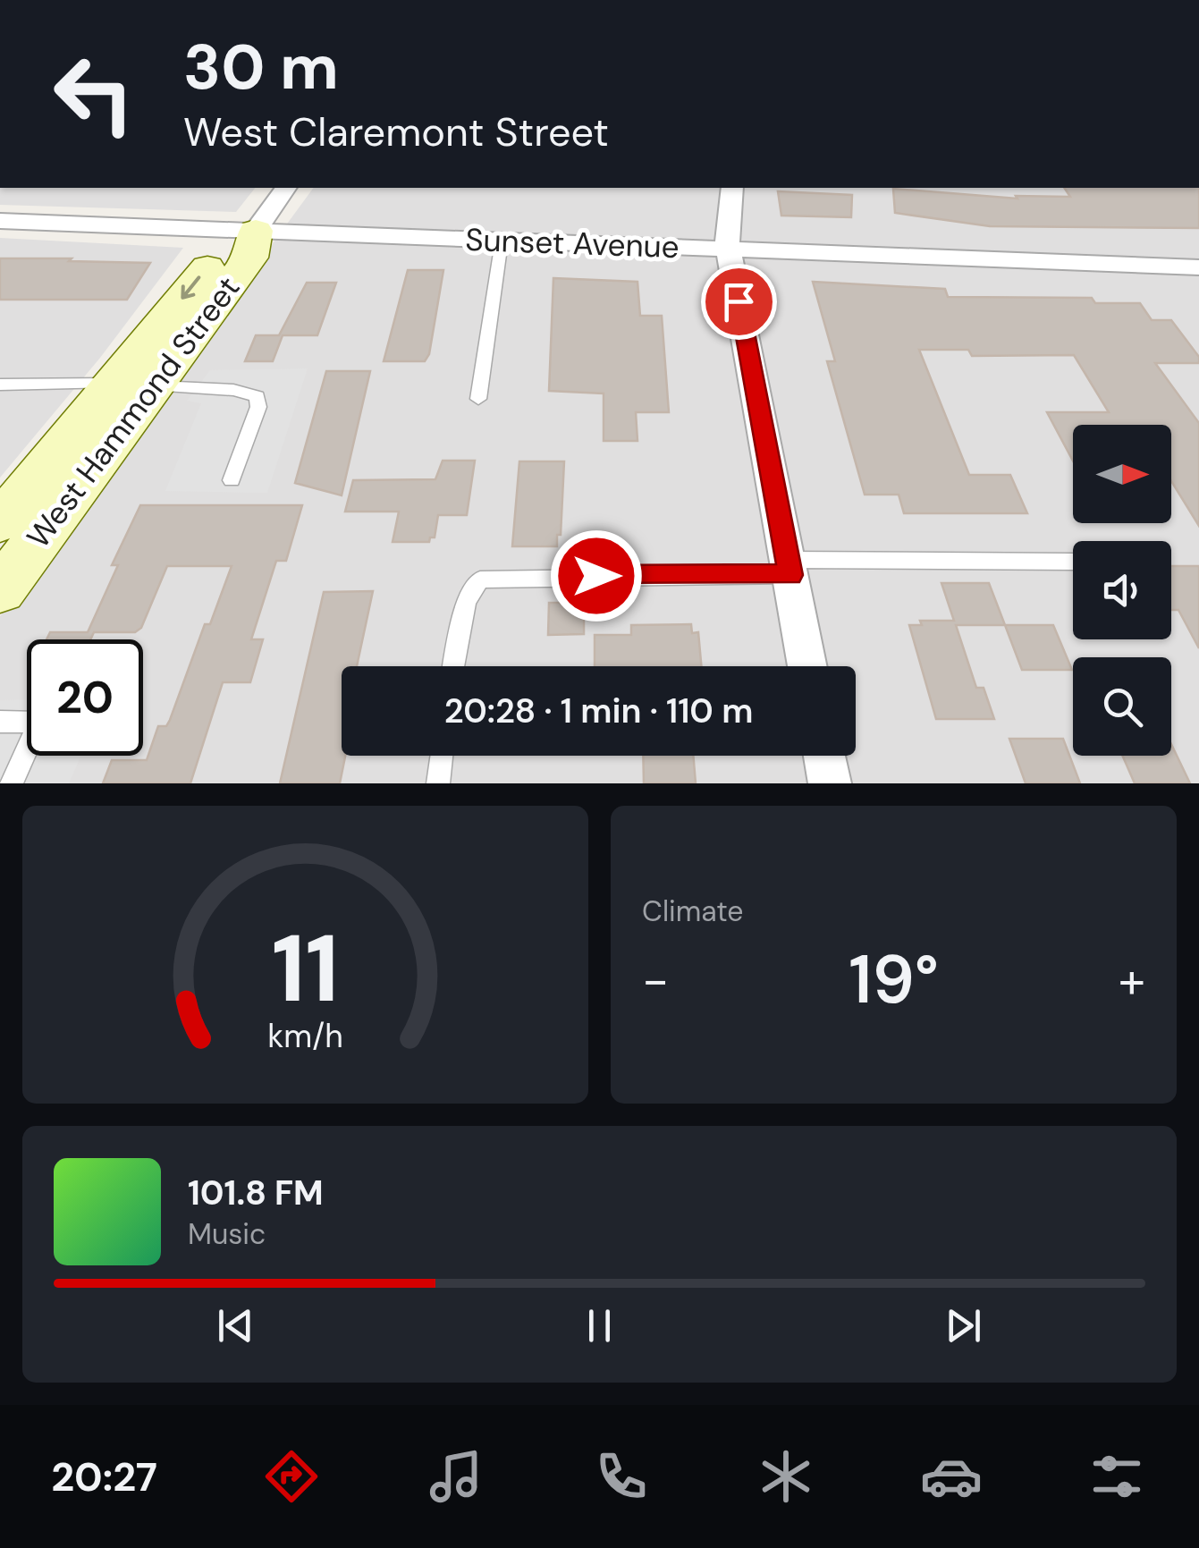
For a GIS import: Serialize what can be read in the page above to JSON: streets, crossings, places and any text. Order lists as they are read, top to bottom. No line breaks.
{"streets":{"street":["Sunset Avenue","West Hammond Street"]},"crossings":[["Sunset Avenue","West Hammond Street"]],"north":"right","page":{"turn":["30 m","West Claremont Street"],"limit":"20","trip":"20:28 · 1 min · 110 m","tile":"Climate","heat":["−","19°","+"],"song":["101.8 FM","Music"],"tabs":"20:27","gauge":["11","km/h"]}}
